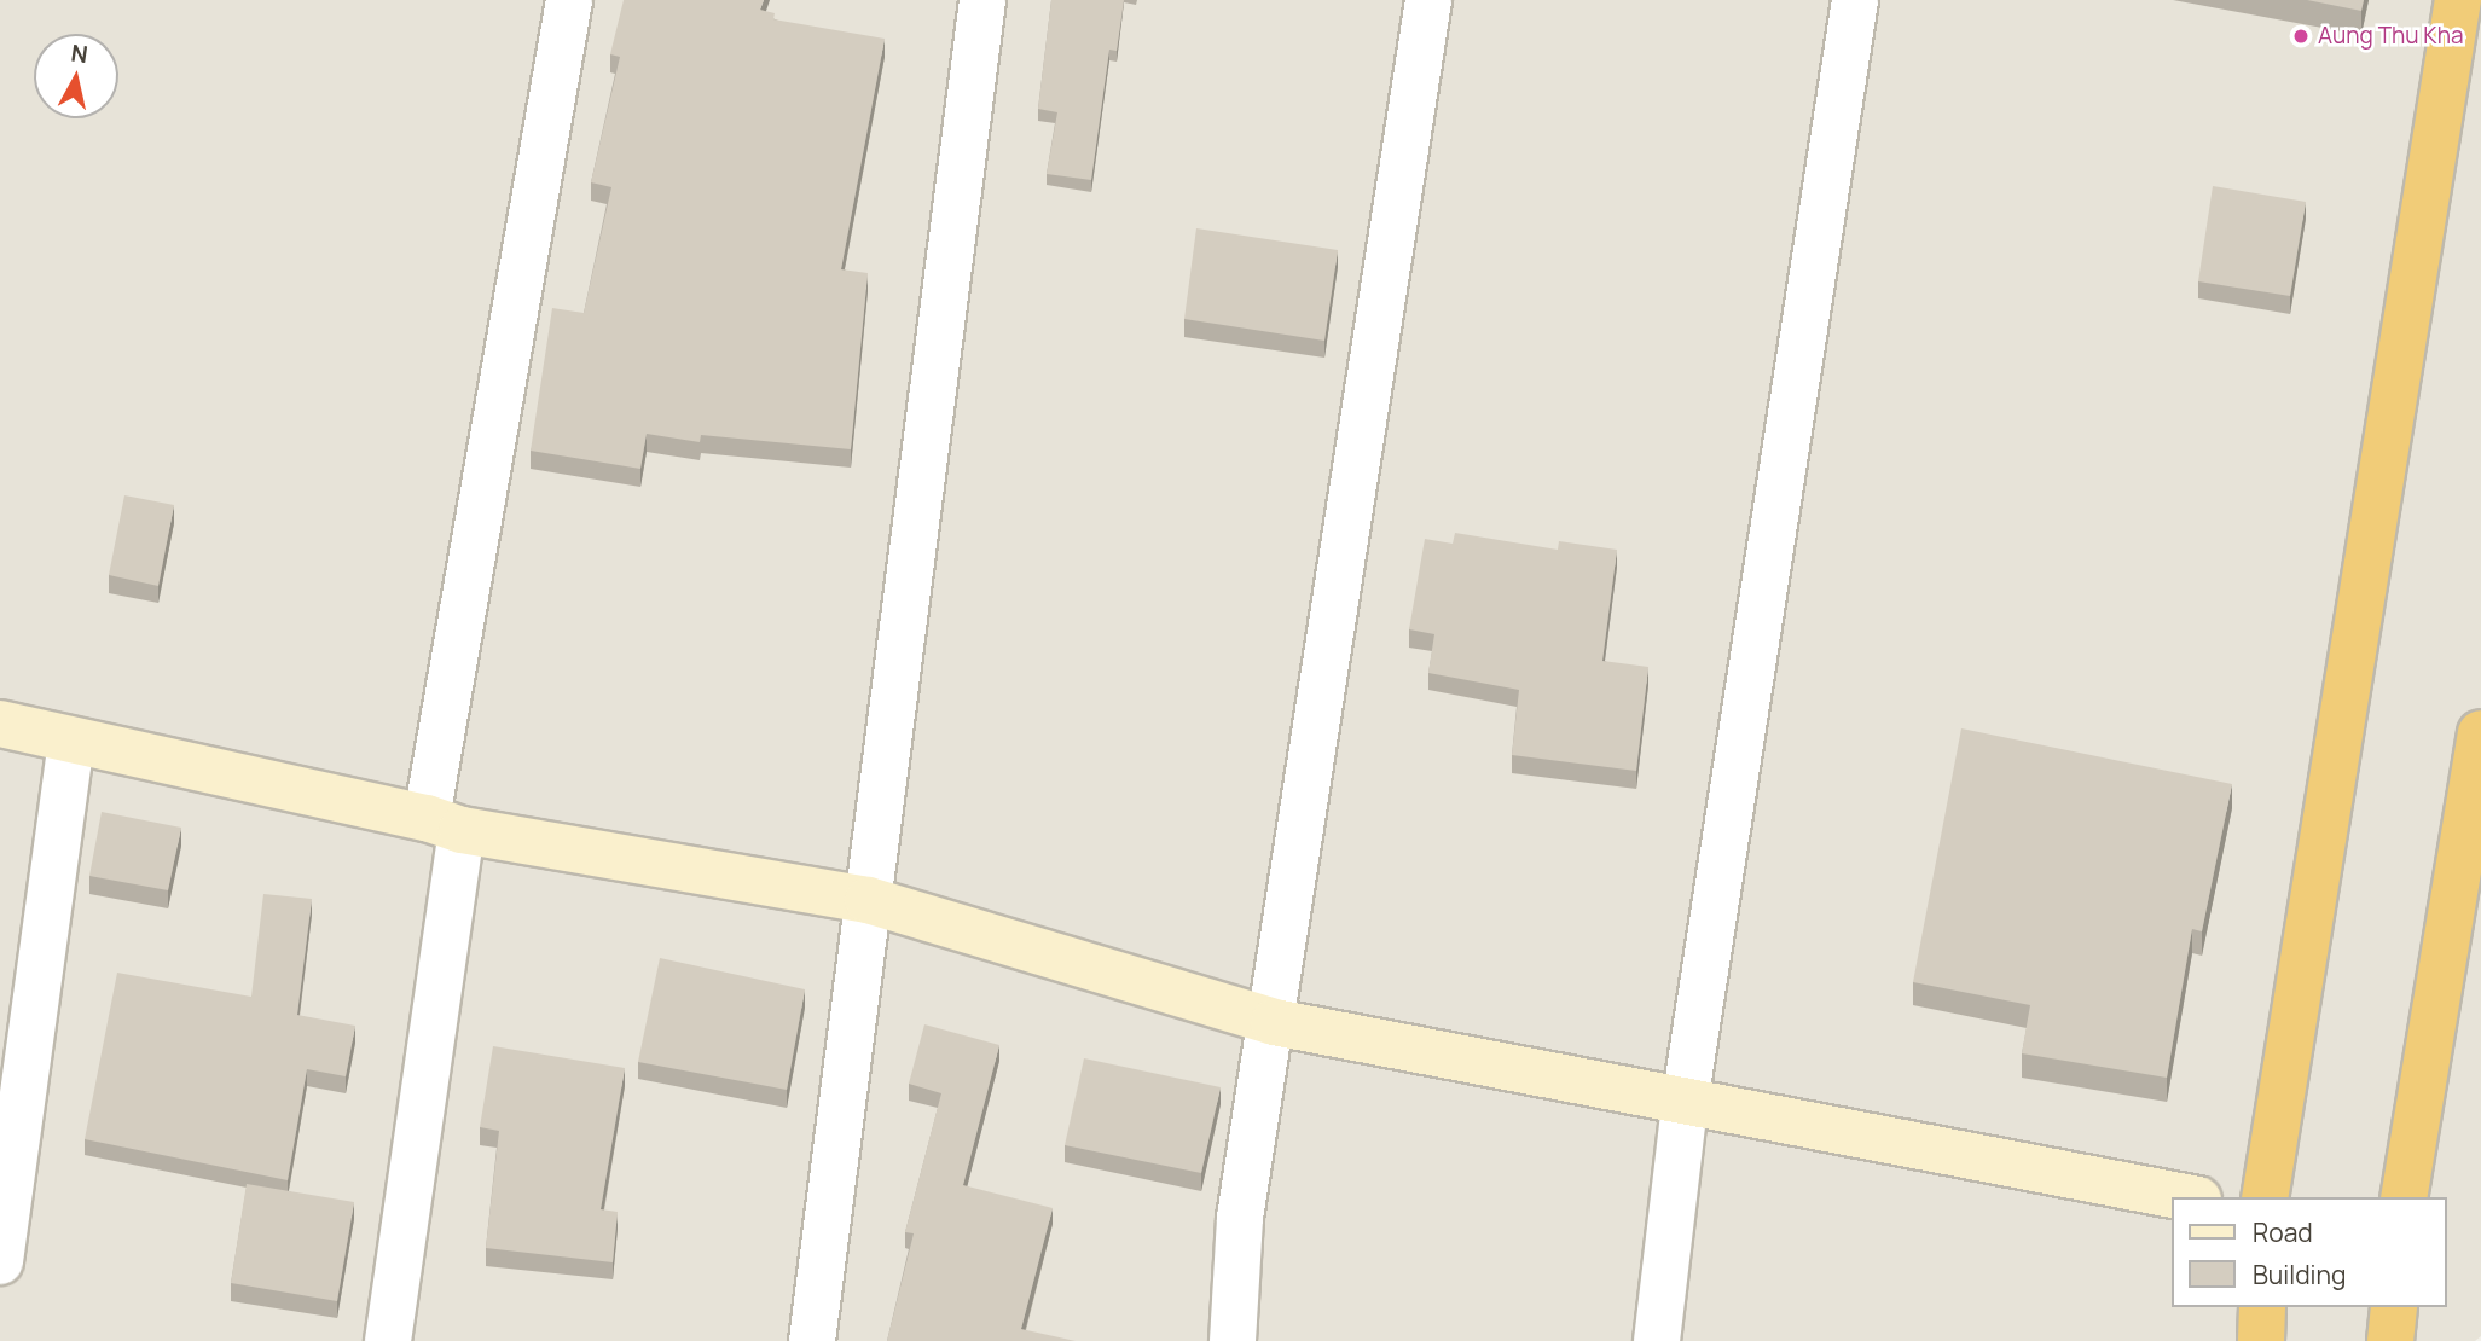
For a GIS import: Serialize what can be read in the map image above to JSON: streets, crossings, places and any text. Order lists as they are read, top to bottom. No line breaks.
{"places":["Aung Thu Kha"],"legend":["Road","Building"],"north":"top"}
